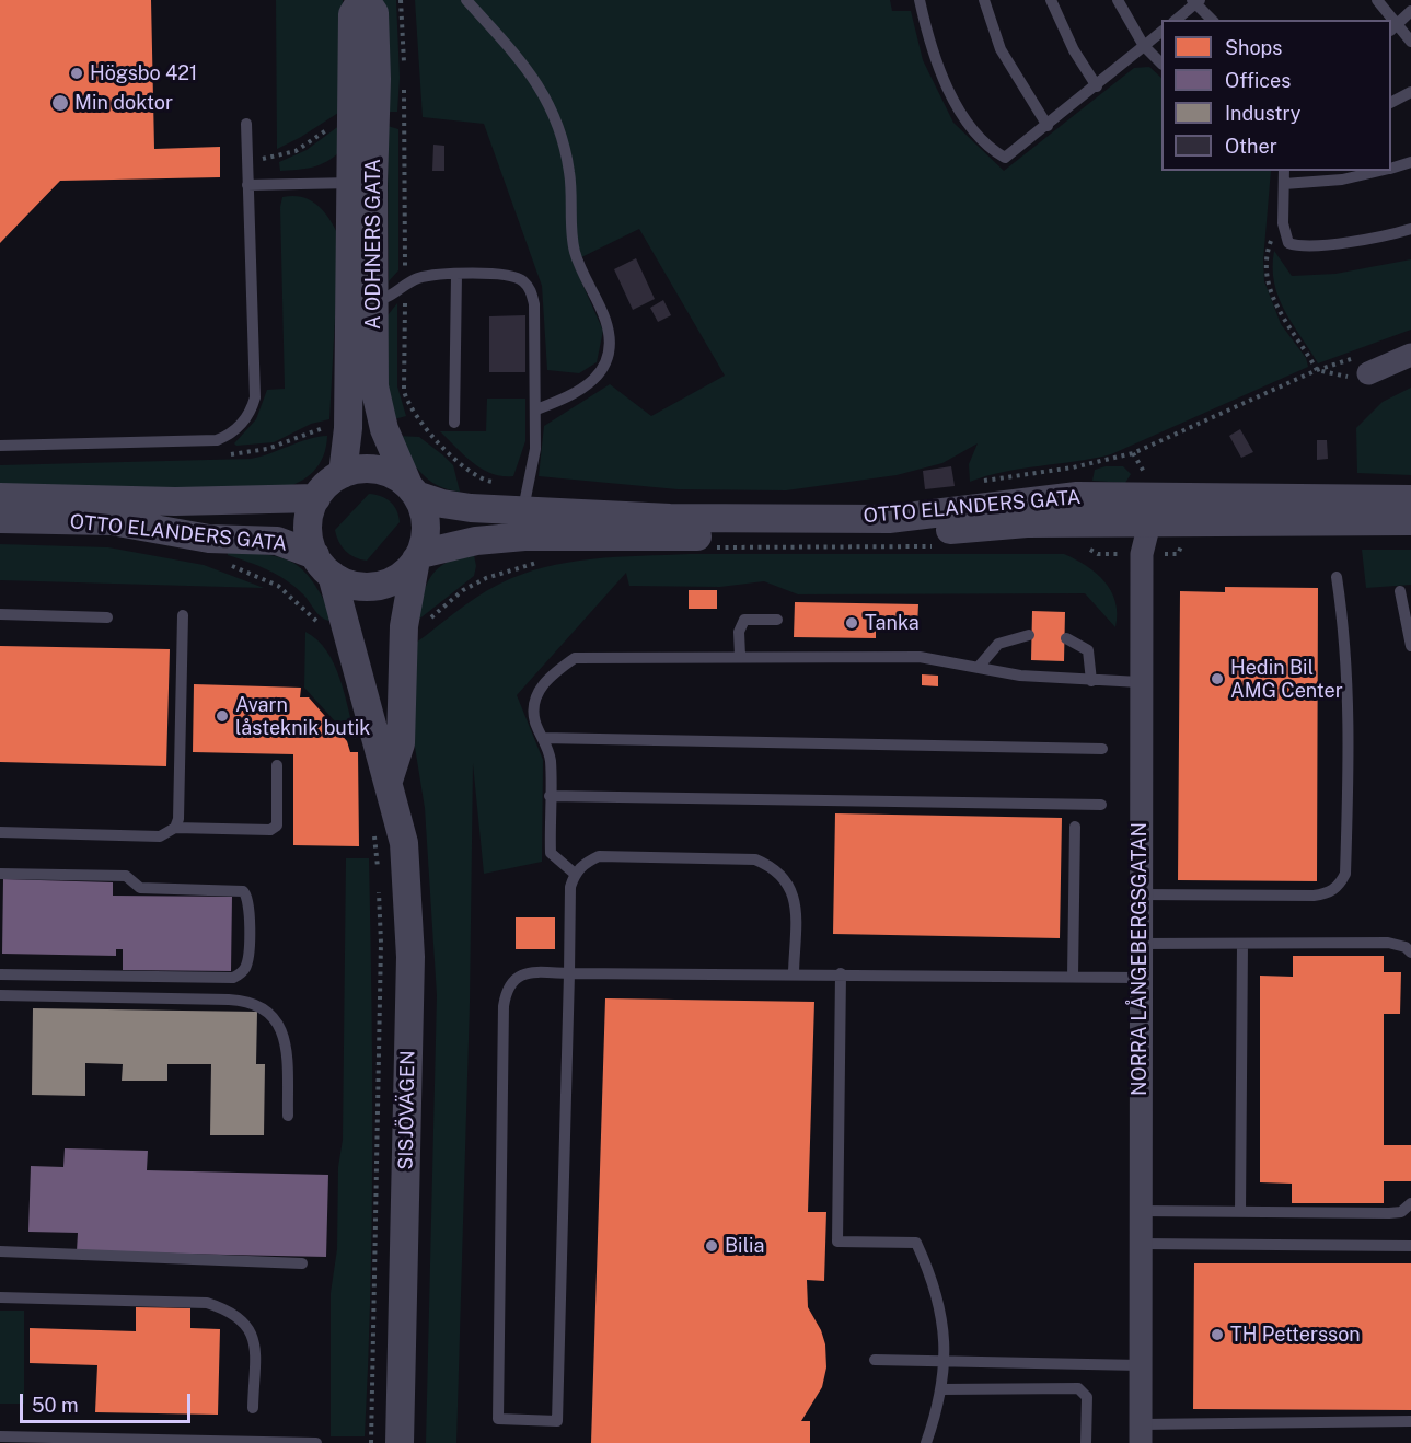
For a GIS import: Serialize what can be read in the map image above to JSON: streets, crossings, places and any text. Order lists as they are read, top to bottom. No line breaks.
{"streets":{"street":["A ODHNERS GATA","OTTO ELANDERS GATA","NORRA LÅNGEBERGSGATAN","SISJÖVÄGEN"]},"crossings":[["A ODHNERS GATA","OTTO ELANDERS GATA"],["A ODHNERS GATA","SISJÖVÄGEN"],["OTTO ELANDERS GATA","NORRA LÅNGEBERGSGATAN"],["OTTO ELANDERS GATA","SISJÖVÄGEN"]],"places":["Högsbo 421","Min doktor","Tanka","Hedin Bil AMG Center","Avarn låsteknik butik","Bilia","TH Pettersson"],"legend":["Shops","Offices","Industry","Other"],"scale_bar":"50 m"}
